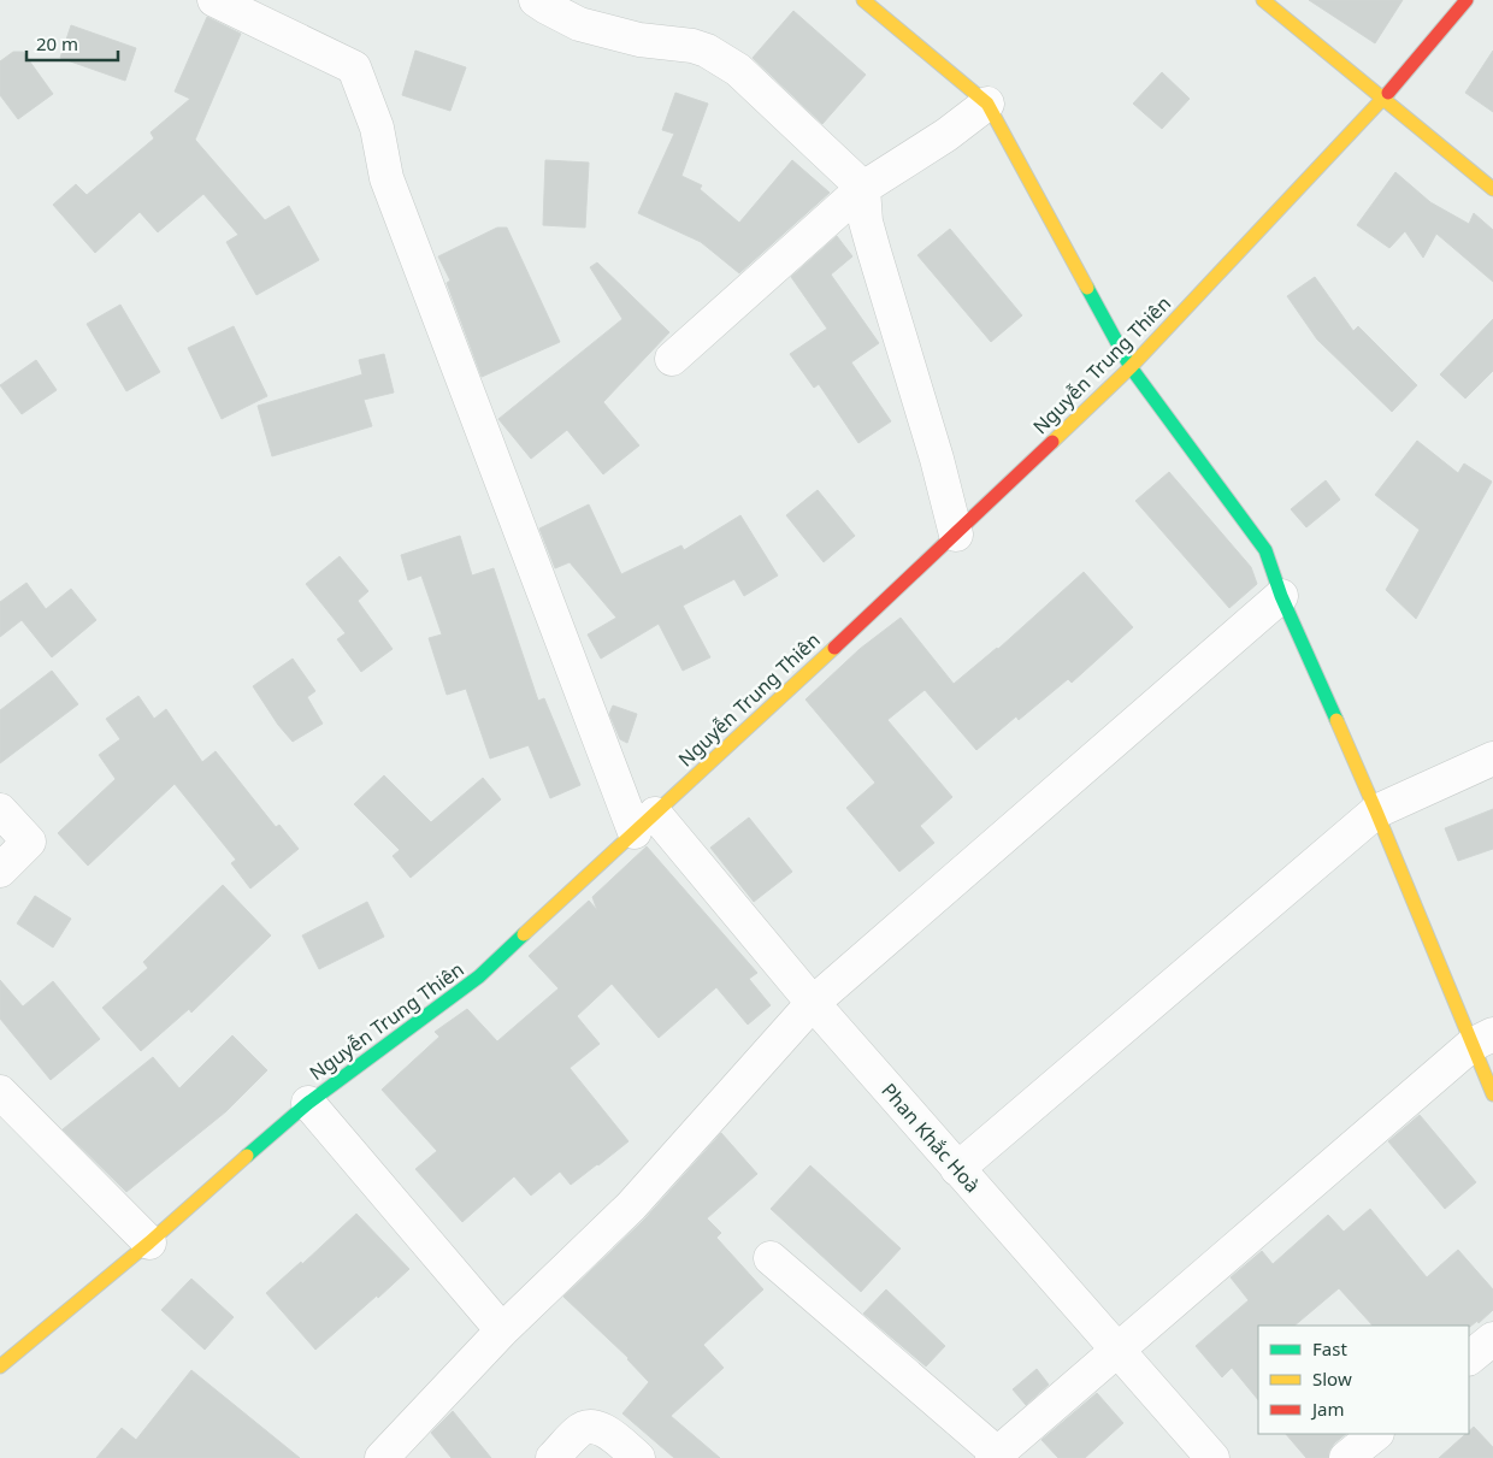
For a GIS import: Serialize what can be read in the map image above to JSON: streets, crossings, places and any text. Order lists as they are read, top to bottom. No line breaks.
{"streets":{"street":["Nguyễn Trung Thiên","Phan Khắc Hoà"]},"crossings":[["Nguyễn Trung Thiên","Phan Khắc Hoà"]],"legend":["Fast","Slow","Jam"],"scale_bar":"20 m"}
